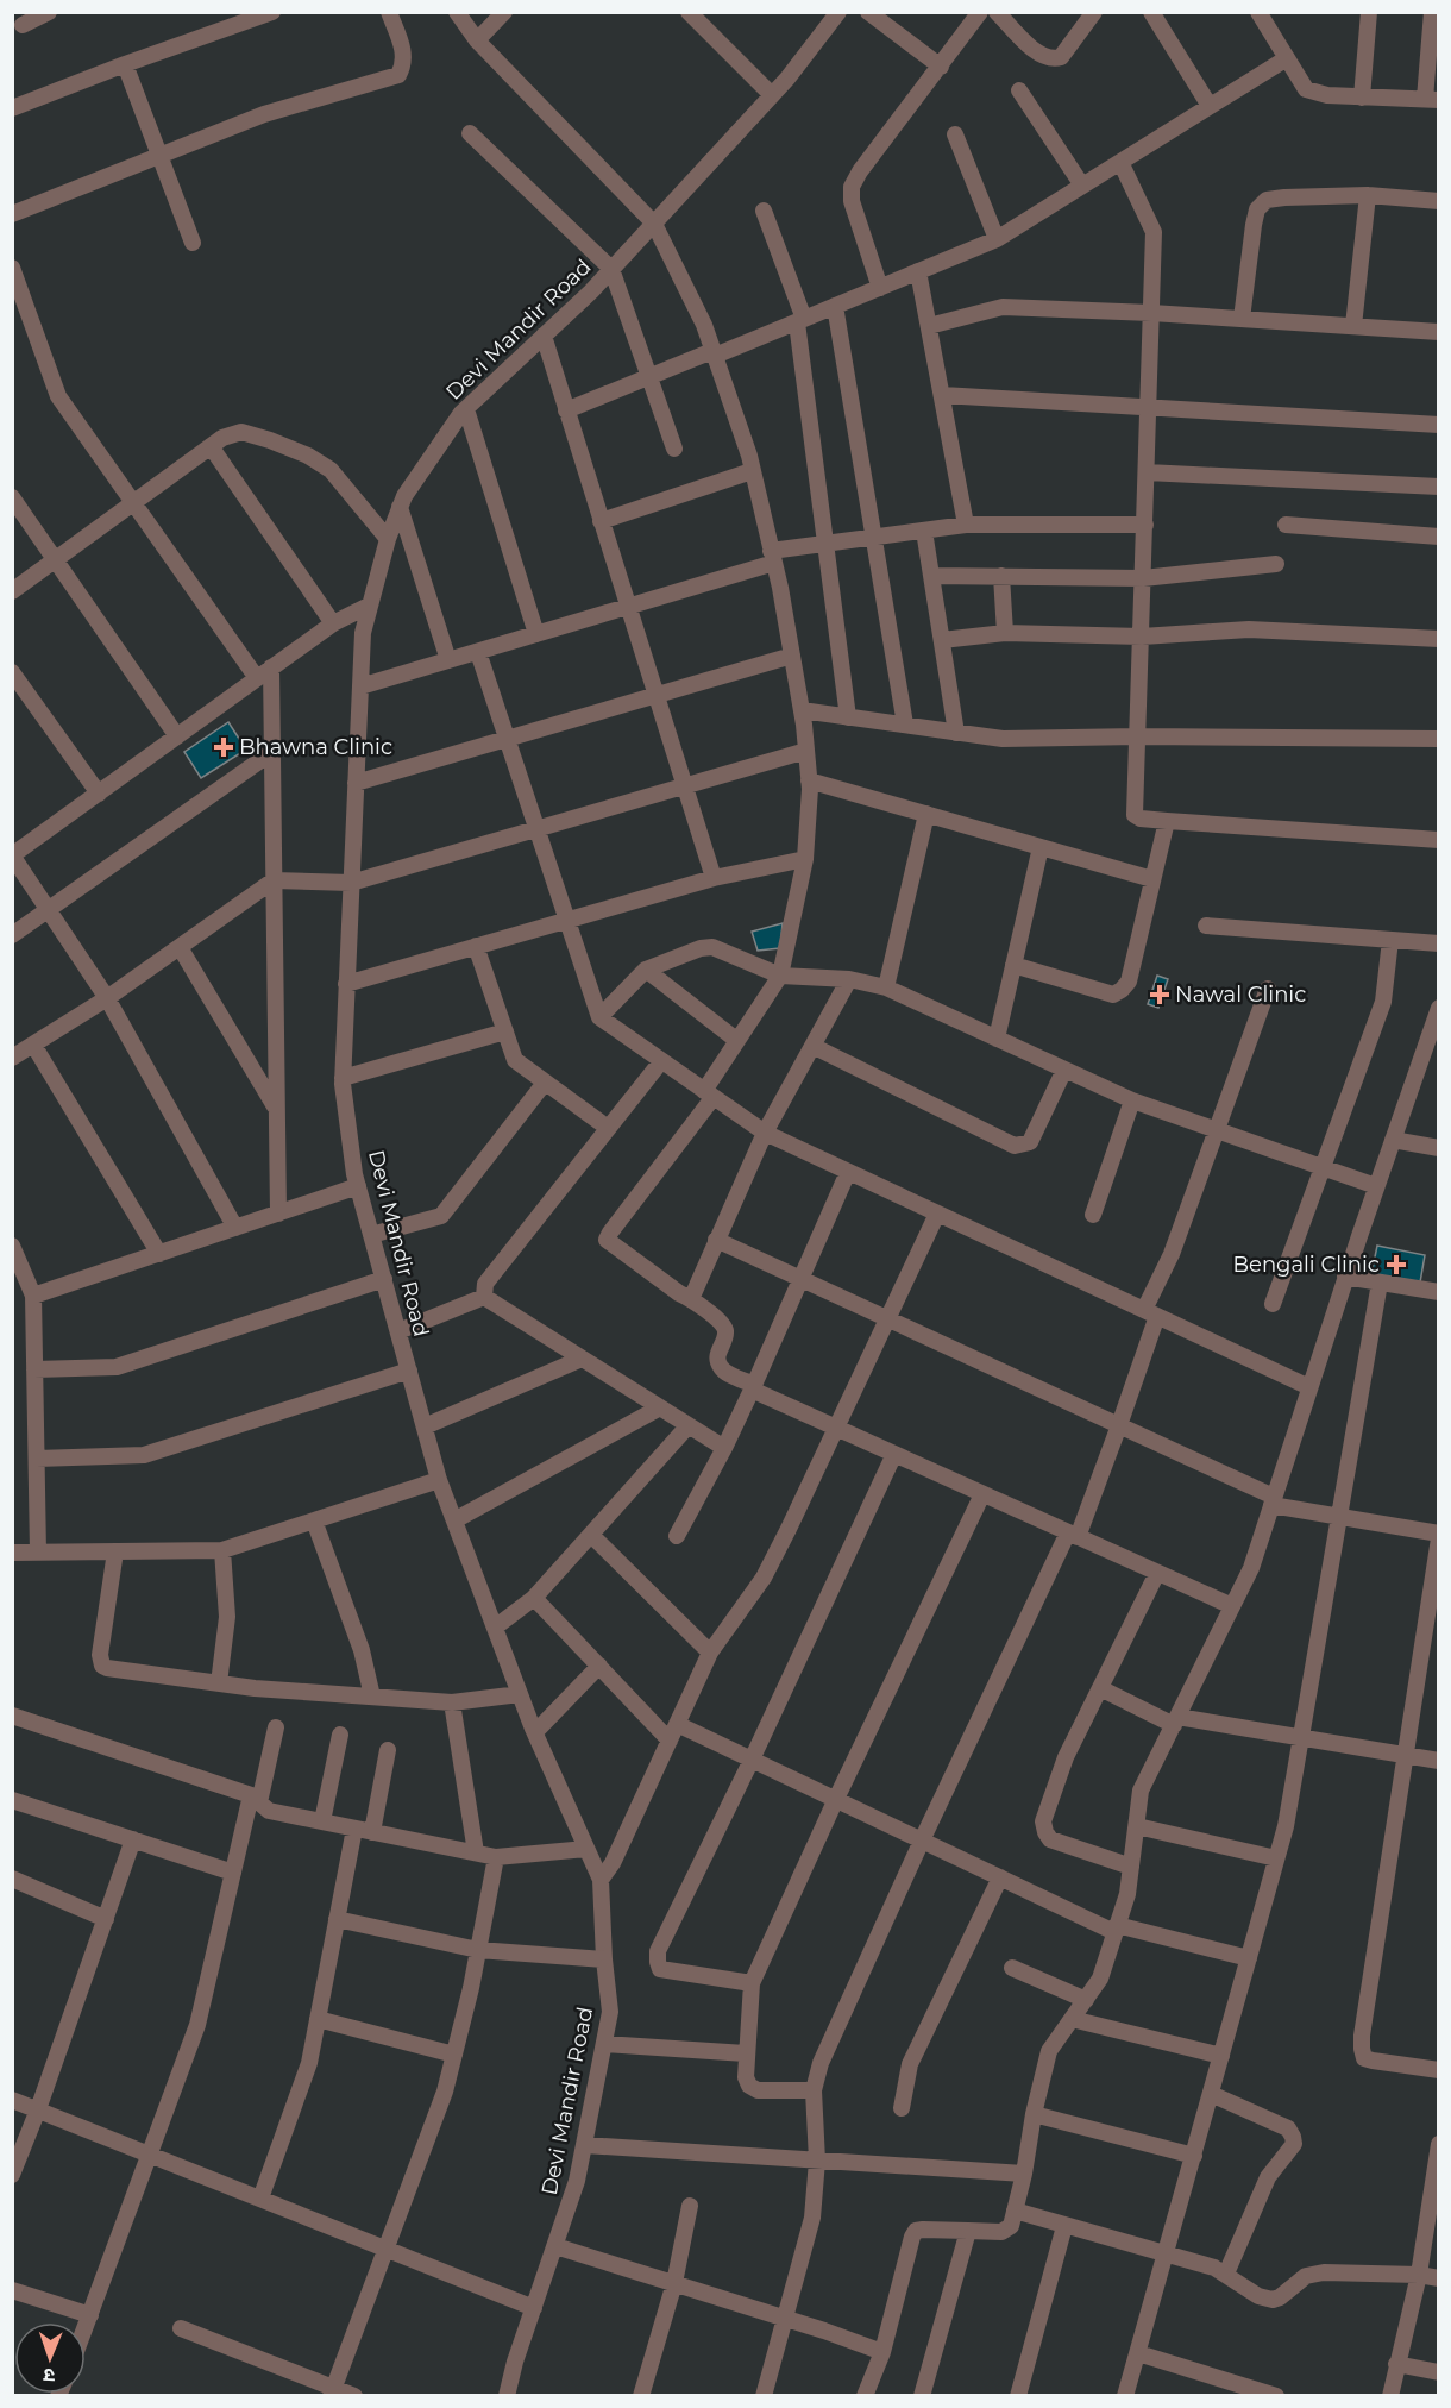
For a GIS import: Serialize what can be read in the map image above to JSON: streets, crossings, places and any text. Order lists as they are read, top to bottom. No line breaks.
{"streets":{"street":["Devi Mandir Road"]},"places":{"health":["Bhawna Clinic","Nawal Clinic","Bengali Clinic"]},"north":"bottom"}
